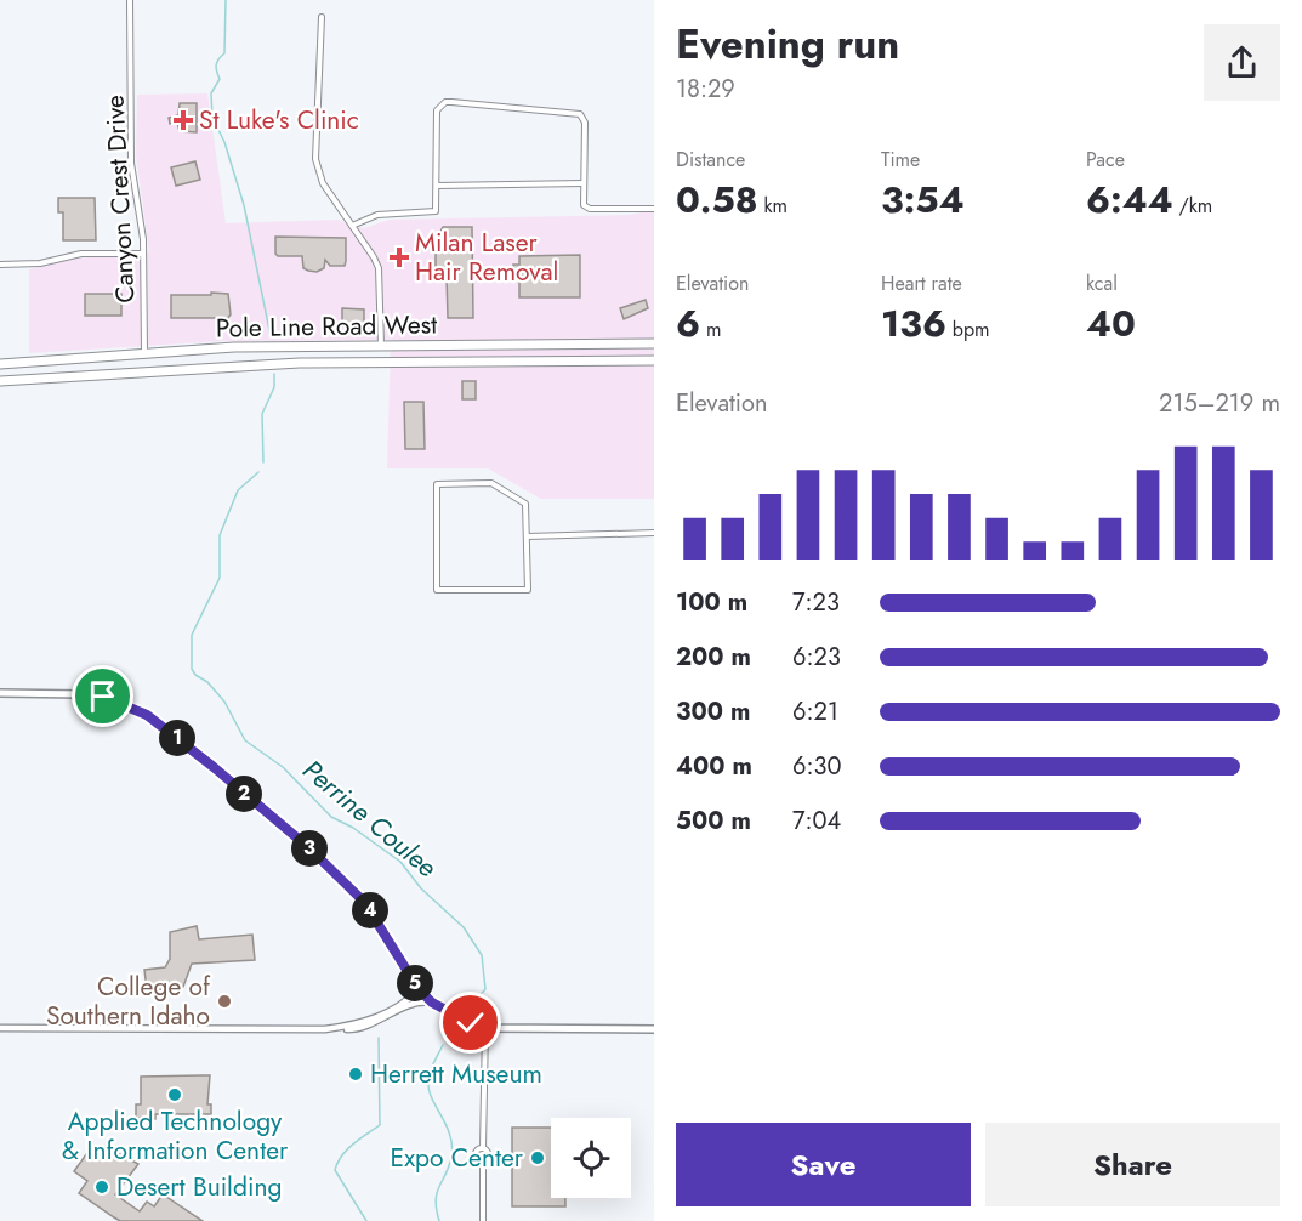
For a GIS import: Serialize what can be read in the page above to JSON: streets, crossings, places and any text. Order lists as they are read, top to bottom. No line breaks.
{"streets":{"highway":["Pole Line Road West"],"street":["Canyon Crest Drive"]},"crossings":[["Canyon Crest Drive","Pole Line Road West"]],"water":["Perrine Coulee"],"places":{"health":["St Luke's Clinic","Milan Laser Hair Removal"],"other":["College of Southern Idaho","Herrett Museum","Applied Technology & Information Center","Expo Center","Desert Building"]},"page":{"heading":["Evening run","18:29"],"stats":[["Distance","0.58 km"],["Time","3:54"],["Pace","6:44 /km"],["Elevation","6 m"],["Heart rate","136 bpm"],["kcal","40"]],"chart":["Elevation","215–219 m"],"list":[{"name":"100 m","note":"7:23"},{"name":"200 m","note":"6:23"},{"name":"300 m","note":"6:21"},{"name":"400 m","note":"6:30"},{"name":"500 m","note":"7:04"}],"pins":["1","2","3","4","5"],"buttons":["Save","Share"]}}
